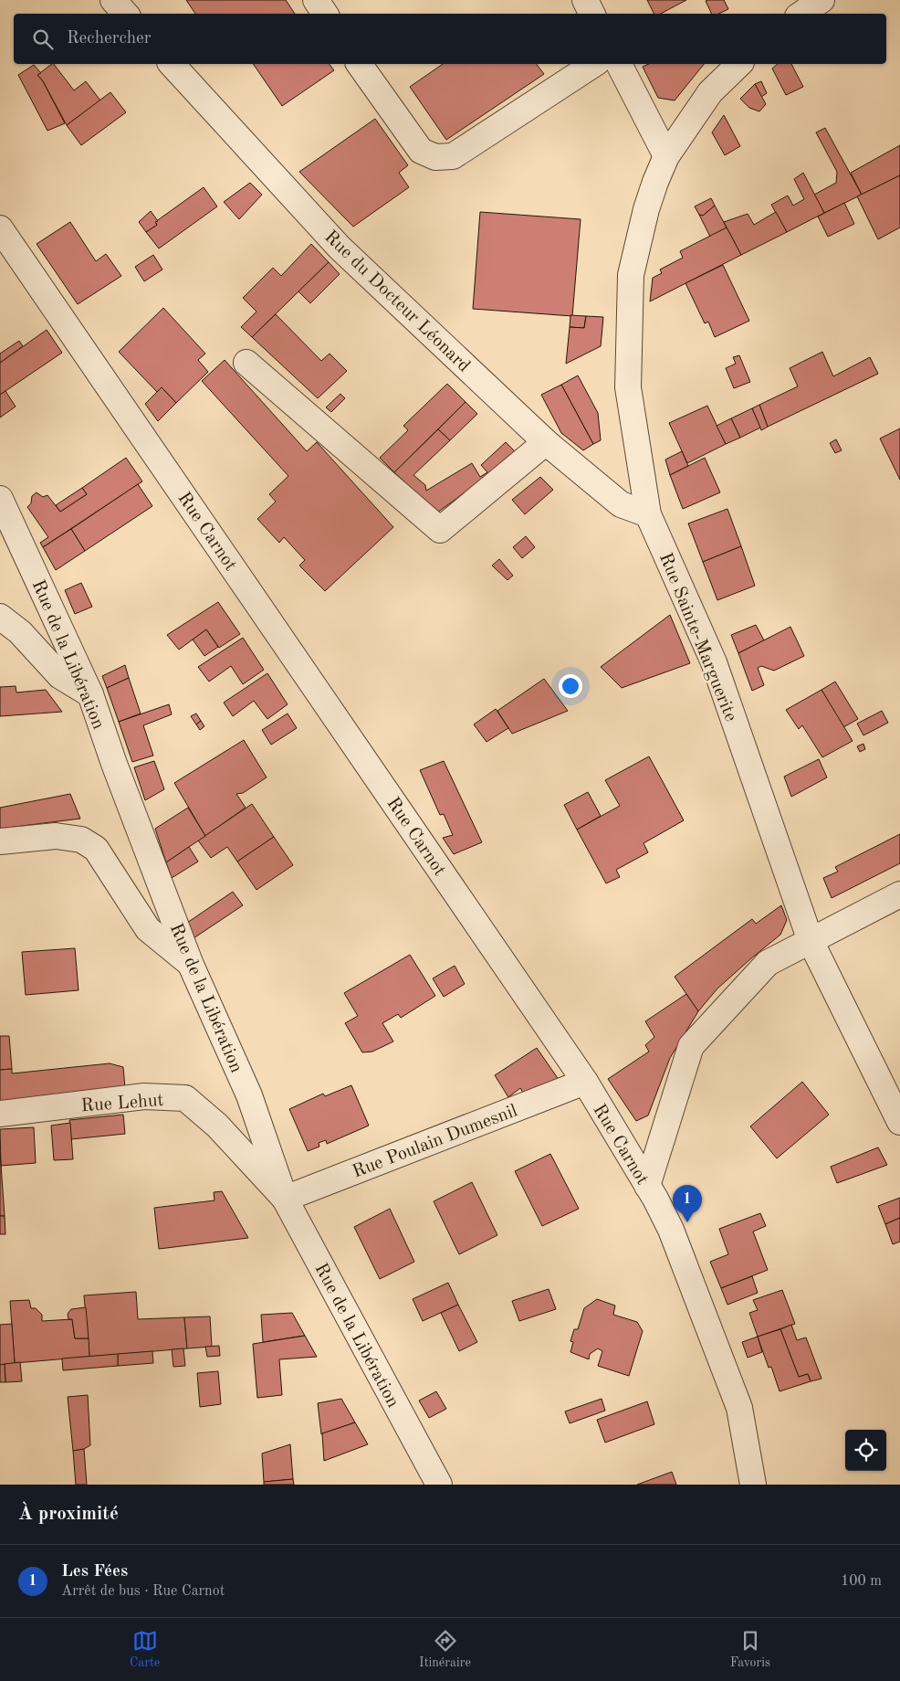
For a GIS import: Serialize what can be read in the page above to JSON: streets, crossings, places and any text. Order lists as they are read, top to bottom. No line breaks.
{"streets":{"street":["Rue du Docteur Léonard","Rue Carnot","Rue Sainte-Marguerite","Rue de la Libération","Rue Lehut","Rue Poulain Dumesnil"]},"crossings":[["Rue du Docteur Léonard","Rue Sainte-Marguerite"],["Rue Carnot","Rue Poulain Dumesnil"],["Rue de la Libération","Rue Lehut"],["Rue de la Libération","Rue Poulain Dumesnil"],["Rue Lehut","Rue Poulain Dumesnil"]],"page":{"search":"Rechercher","pins":"1","heading":"À proximité","list":[{"mark":"1","name":"Les Fées","note":"Arrêt de bus · Rue Carnot","value":"100 m"}],"nav":["Carte","Itinéraire","Favoris"]}}
